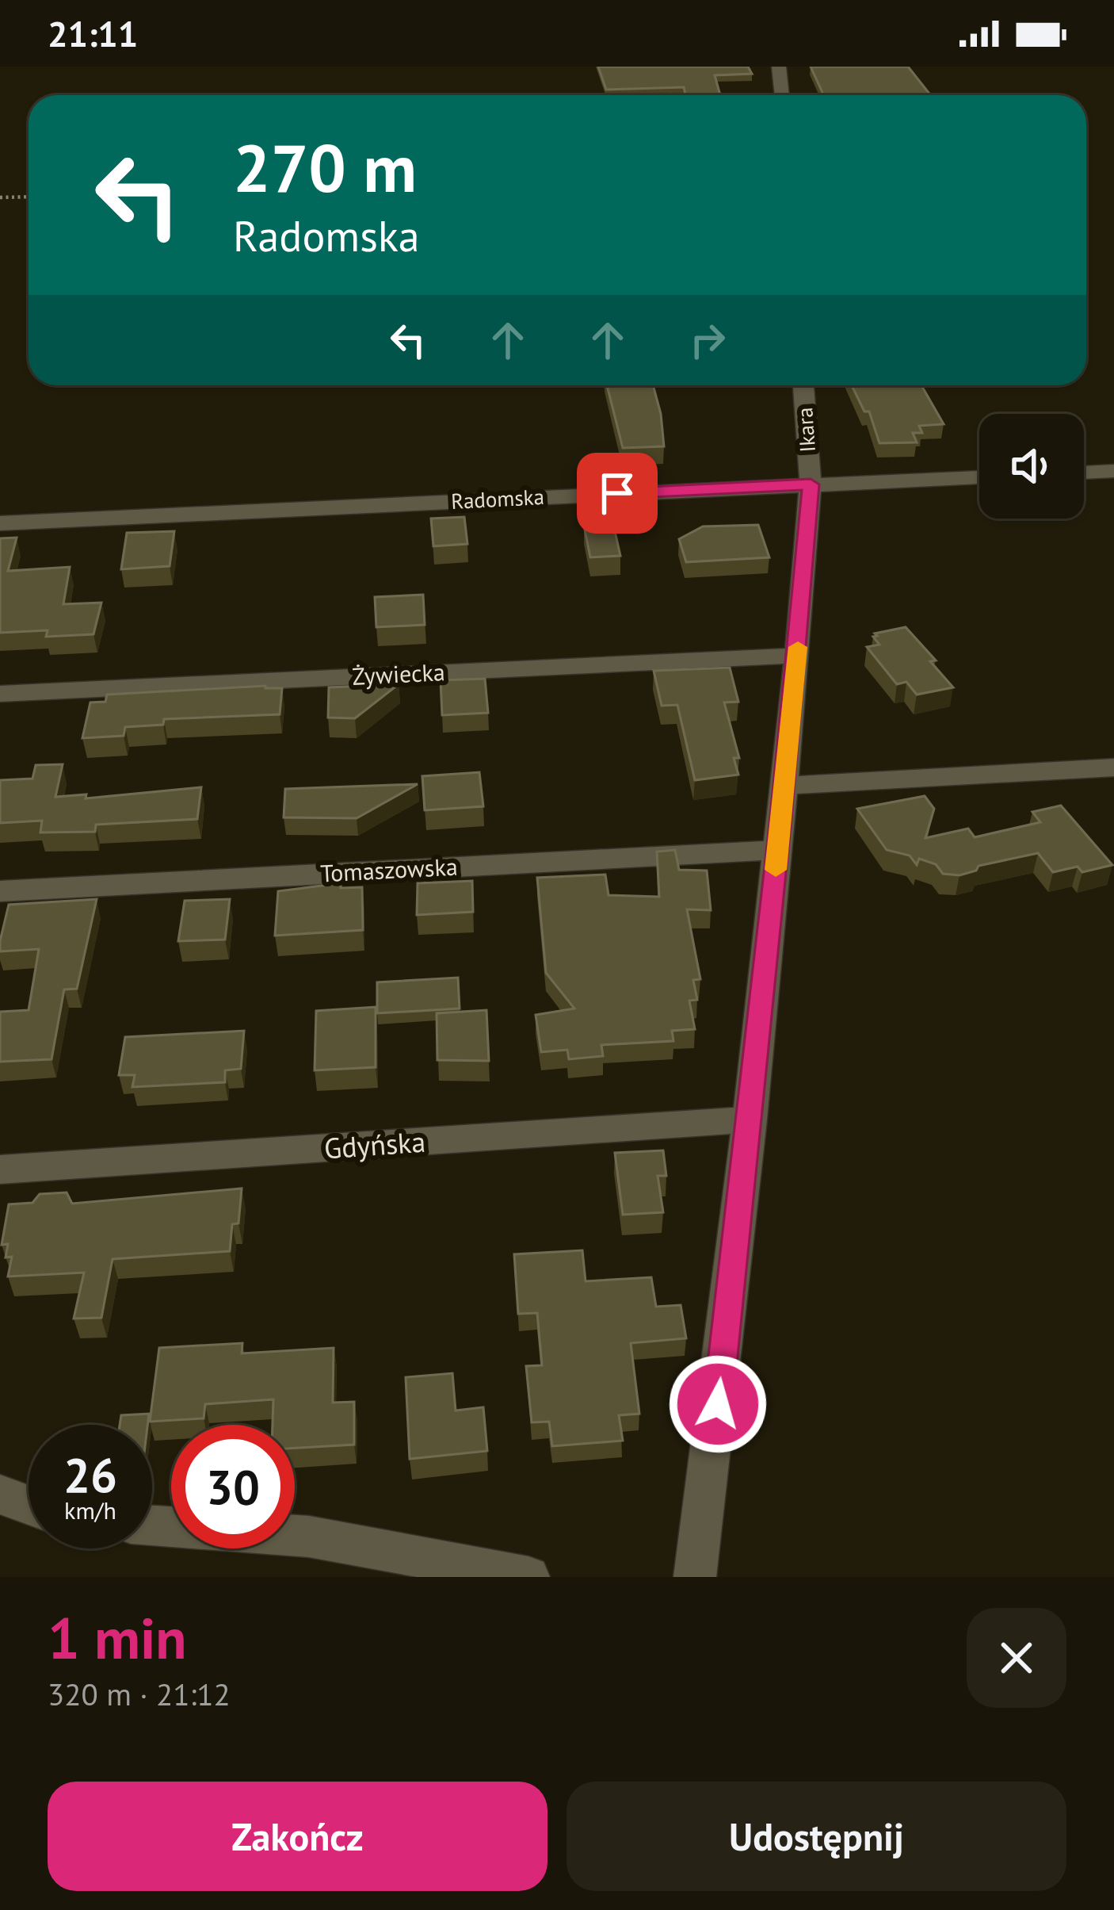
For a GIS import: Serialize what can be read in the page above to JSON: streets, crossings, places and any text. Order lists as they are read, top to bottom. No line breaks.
{"streets":{"street":["Ikara","Radomska","Żywiecka","Tomaszowska","Gdyńska"]},"crossings":[["Ikara","Radomska"],["Ikara","Żywiecka"],["Ikara","Tomaszowska"],["Ikara","Gdyńska"]],"page":{"status":"21:11","turn":["270 m","Radomska"],"speed":"26 km/h","limit":"30","heading":["1 min","320 m · 21:12"],"buttons":["Zakończ","Udostępnij"]}}
